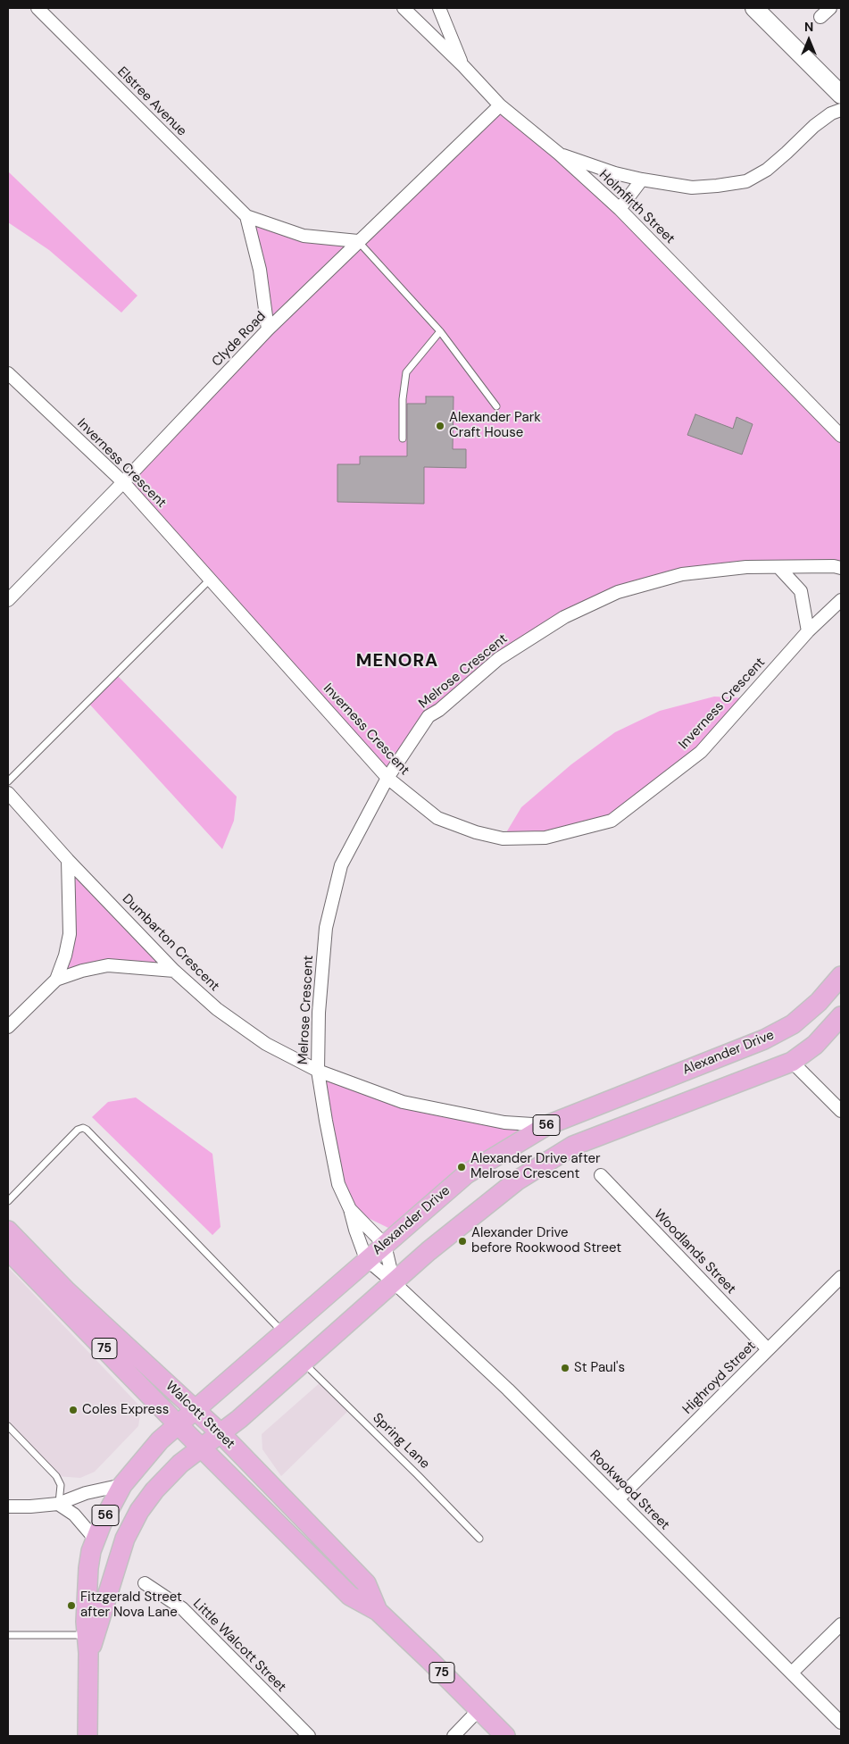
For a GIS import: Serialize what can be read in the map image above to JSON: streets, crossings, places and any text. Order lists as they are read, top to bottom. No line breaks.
{"streets":{"main road":["Alexander Drive","56","75","Walcott Street"],"street":["Elstree Avenue","Holmfirth Street","Clyde Road","Inverness Crescent","Melrose Crescent","Dumbarton Crescent","Woodlands Street","Highroyd Street","Rookwood Street","Little Walcott Street"],"lane":["Spring Lane"]},"crossings":[["Elstree Avenue","Clyde Road"],["Holmfirth Street","Clyde Road"],["Clyde Road","Inverness Crescent"],["Inverness Crescent","Melrose Crescent"],["Melrose Crescent","Dumbarton Crescent"],["Melrose Crescent","Alexander Drive"],["Dumbarton Crescent","Alexander Drive"],["Alexander Drive","56"],["Alexander Drive","Walcott Street"],["56","Walcott Street"],["56","Spring Lane"],["56","Rookwood Street"],["Woodlands Street","Highroyd Street"],["Highroyd Street","Rookwood Street"]],"districts":["MENORA"],"places":["Alexander Park Craft House","Alexander Drive after Melrose Crescent","Alexander Drive before Rookwood Street","St Paul's","Coles Express","Fitzgerald Street after Nova Lane"],"north":"top"}
